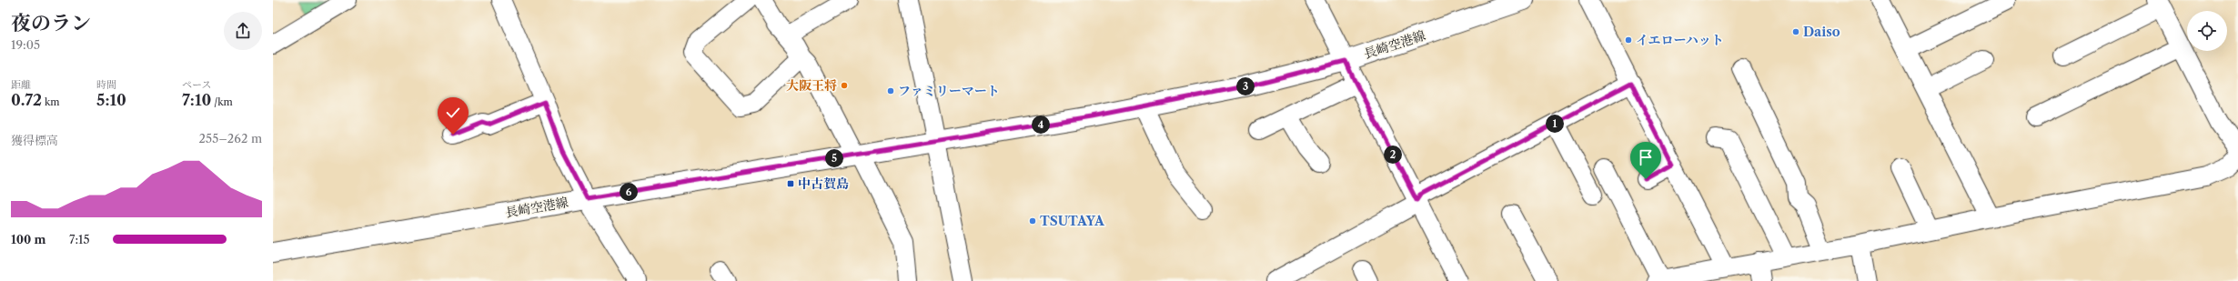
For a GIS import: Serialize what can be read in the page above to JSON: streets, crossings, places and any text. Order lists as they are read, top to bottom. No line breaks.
{"streets":{"main road":["長崎空港線"]},"places":{"other":["Daiso","イエローハット","大阪王将","ファミリーマート","TSUTAYA"],"transit":["中古賀島"]},"page":{"heading":["夜のラン","19:05"],"stats":[["距離","0.72 km"],["時間","5:10"],["ペース","7:10 /km"]],"pins":["3","1","4","2","5","6"],"chart":["獲得標高","255–262 m"],"list":[{"name":"100 m","note":"7:15"}]}}
